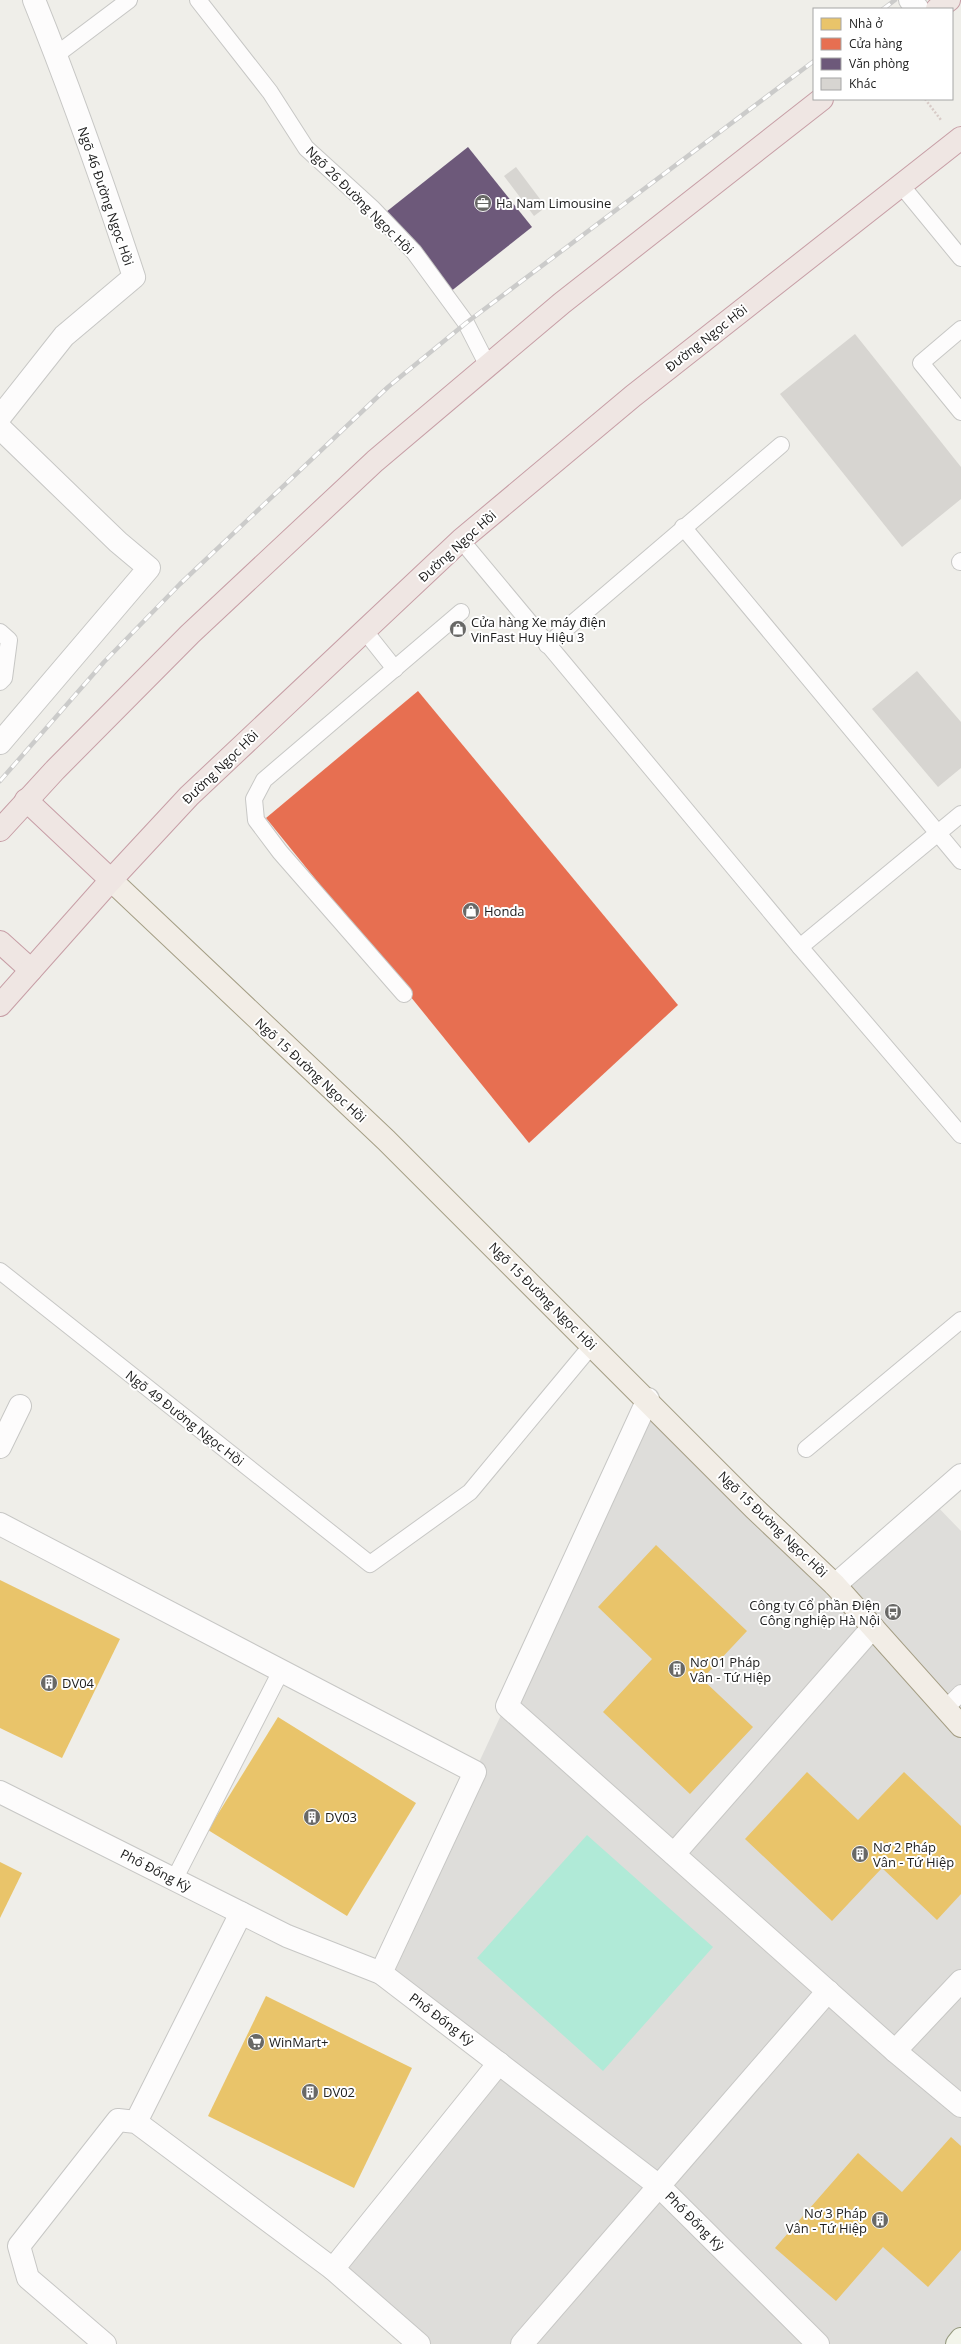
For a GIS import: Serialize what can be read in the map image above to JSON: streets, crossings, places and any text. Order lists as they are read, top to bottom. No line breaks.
{"streets":{"highway":["Đường Ngọc Hồi"],"main road":["Ngõ 15 Đường Ngọc Hồi"],"street":["Ngõ 46 Đường Ngọc Hồi","Phố Đống Kỳ"],"lane":["Ngõ 26 Đường Ngọc Hồi","Ngõ 49 Đường Ngọc Hồi"]},"crossings":[["Đường Ngọc Hồi","Ngõ 15 Đường Ngọc Hồi"],["Ngõ 15 Đường Ngọc Hồi","Ngõ 49 Đường Ngọc Hồi"]],"places":{"office":["Ha Nam Limousine"],"shop":["Cửa hàng Xe máy điện VinFast Huy Hiệu 3","Honda"],"bus stop":["Công ty Cổ phần Điện Công nghiệp Hà Nội"],"building":["Nơ 01 Pháp Vân - Tứ Hiệp","DV04","DV03","Nơ 2 Pháp Vân - Tứ Hiệp","DV02","Nơ 3 Pháp Vân - Tứ Hiệp"],"supermarket":["WinMart+"]},"legend":["Nhà ở","Cửa hàng","Văn phòng","Khác"]}
